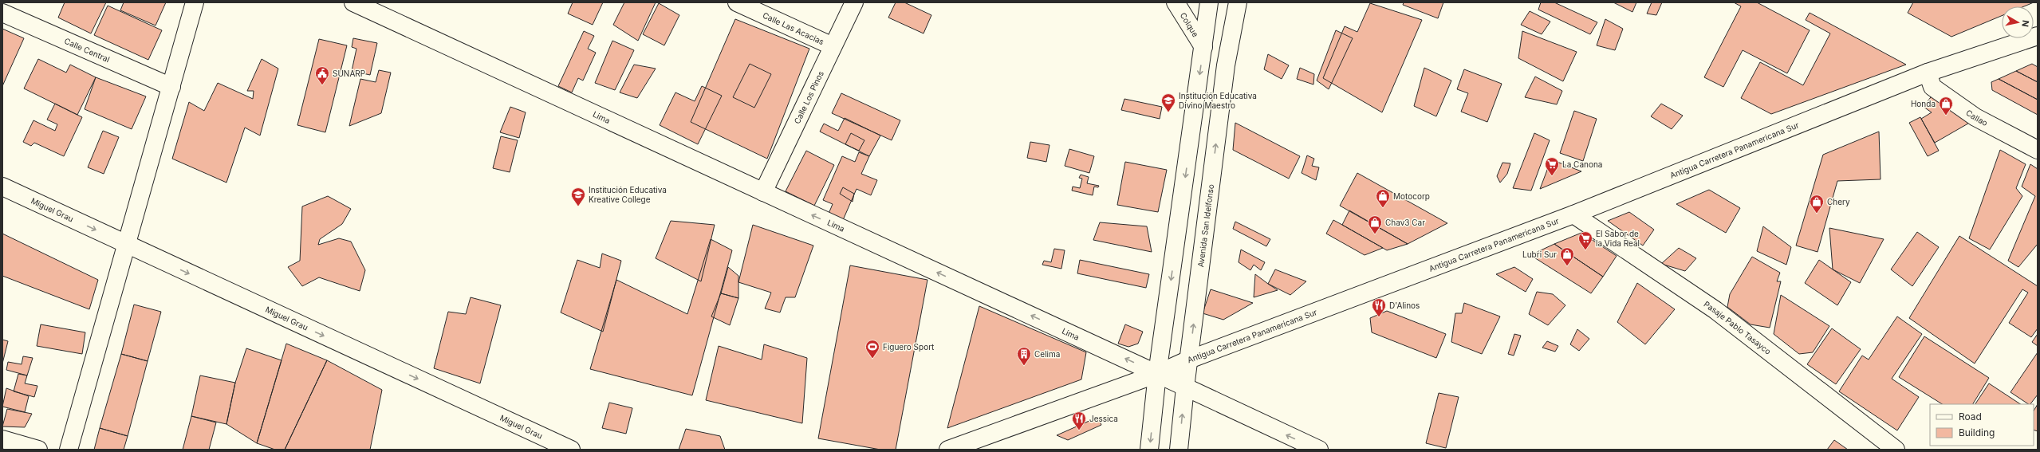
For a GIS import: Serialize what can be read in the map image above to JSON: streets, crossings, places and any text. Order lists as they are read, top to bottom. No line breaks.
{"streets":{"main road":["Colque","Calle Las Acacias","Calle Central","Calle Los Pinos","Lima","Callao","Antigua Carretera Panamericana Sur","Miguel Grau","Avenida San Idelfonso","Pasaje Pablo Tasayco"]},"crossings":[["Calle Las Acacias","Calle Los Pinos"],["Calle Los Pinos","Lima"],["Lima","Antigua Carretera Panamericana Sur"],["Lima","Avenida San Idelfonso"],["Callao","Antigua Carretera Panamericana Sur"],["Antigua Carretera Panamericana Sur","Avenida San Idelfonso"],["Antigua Carretera Panamericana Sur","Pasaje Pablo Tasayco"]],"one_way":["Lima","Miguel Grau"],"places":{"public building":["SUNARP"],"school or university":["Institución Educativa Divino Maestro","Institución Educativa Kreative College"],"shop":["Honda","Motocorp","Chery","Chav3 Car","Lubri Sur"],"supermarket":["La Canona","El Sabor de la Vida Real"],"restaurant":["D'Alinos","Jessica"],"sports":["Figuero Sport"],"building":["Celima"]},"legend":["Road","Building"],"north":"right"}
